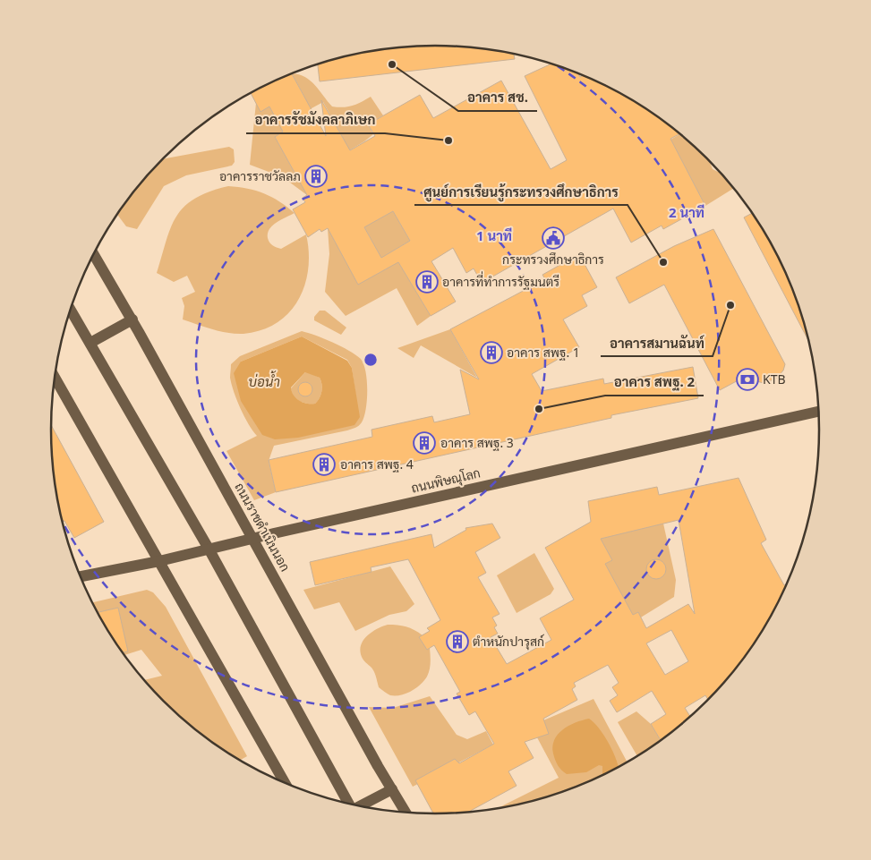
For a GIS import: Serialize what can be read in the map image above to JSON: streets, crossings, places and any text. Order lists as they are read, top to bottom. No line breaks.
{"streets":{"main road":["ถนนพิษณุโลก","ถนนราชดำเนินนอก"]},"crossings":[["ถนนพิษณุโลก","ถนนราชดำเนินนอก"]],"water":["บ่อน้ำ"],"places":{"other":["อาคาร สช.","อาคารรัชมังคลาภิเษก","ศูนย์การเรียนรู้กระทรวงศึกษาธิการ","อาคารสมานฉันท์","อาคาร สพฐ. 2"],"building":["อาคารราชวัลลภ","อาคารที่ทำการรัฐมนตรี","อาคาร สพฐ. 1","อาคาร สพฐ. 3","อาคาร สพฐ. 4","ตำหนักปารุสก์"],"public building":["กระทรวงศึกษาธิการ"],"bank":["KTB"]},"rings":["2 นาที","1 นาที"]}
